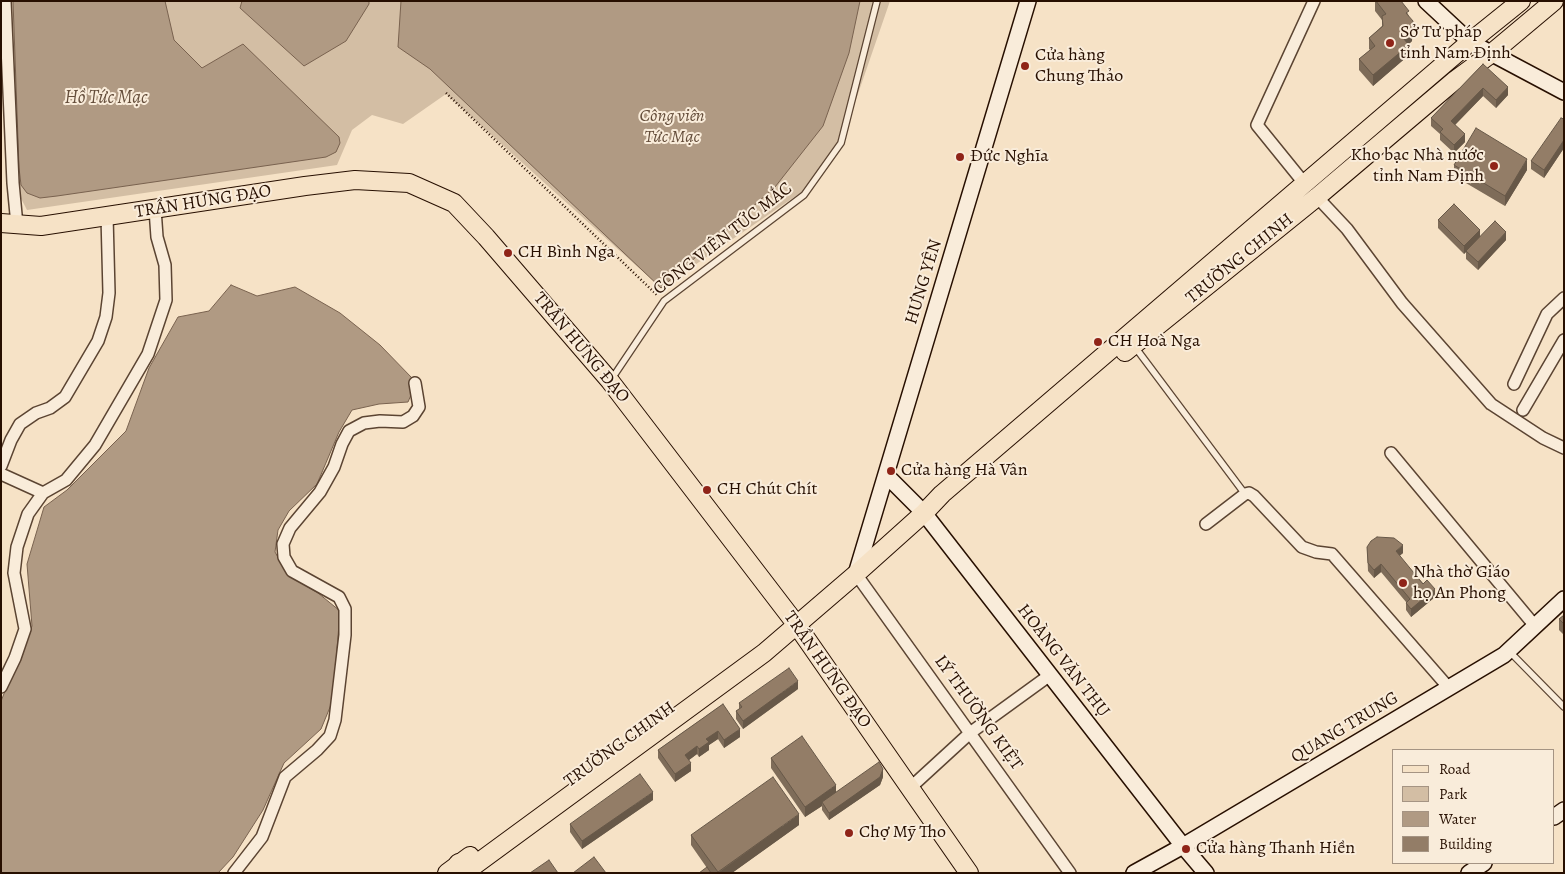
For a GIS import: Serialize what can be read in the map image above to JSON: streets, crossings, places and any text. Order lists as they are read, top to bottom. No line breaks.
{"streets":{"main road":["TRẦN HƯNG ĐẠO","TRƯỜNG CHINH"],"street":["HƯNG YÊN","HOÀNG VĂN THỤ","LÝ THƯỜNG KIỆT","QUANG TRUNG"],"lane":["CÔNG VIÊN TỨC MẮC"]},"crossings":[["TRẦN HƯNG ĐẠO","CÔNG VIÊN TỨC MẮC"],["TRẦN HƯNG ĐẠO","TRƯỜNG CHINH"],["TRƯỜNG CHINH","HƯNG YÊN"],["TRƯỜNG CHINH","HOÀNG VĂN THỤ"],["TRƯỜNG CHINH","LÝ THƯỜNG KIỆT"],["HƯNG YÊN","HOÀNG VĂN THỤ"],["HƯNG YÊN","LÝ THƯỜNG KIỆT"],["HOÀNG VĂN THỤ","QUANG TRUNG"]],"water":["Hồ Tức Mạc"],"parks":["Công viên Tức Mạc"],"places":["Sở Tư pháp tỉnh Nam Định","Cửa hàng Chung Thảo","Đức Nghĩa","Kho bạc Nhà nước tỉnh Nam Định","CH Bình Nga","CH Hoà Nga","Cửa hàng Hà Vân","CH Chút Chít","Nhà thờ Giáo họ An Phong","Chợ Mỹ Tho","Cửa hàng Thanh Hiền"],"legend":["Road","Park","Water","Building"]}
